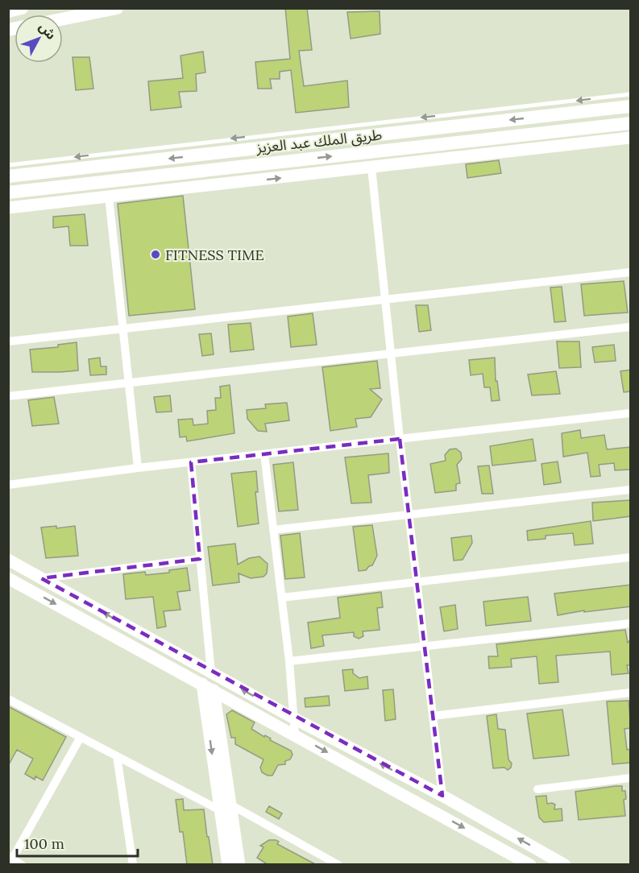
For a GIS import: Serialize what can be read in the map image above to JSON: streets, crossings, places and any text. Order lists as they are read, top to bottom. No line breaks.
{"streets":{"main road":["طريق الملك عبد العزيز"]},"places":["FITNESS TIME"],"scale_bar":"100 m","north":"top right"}
